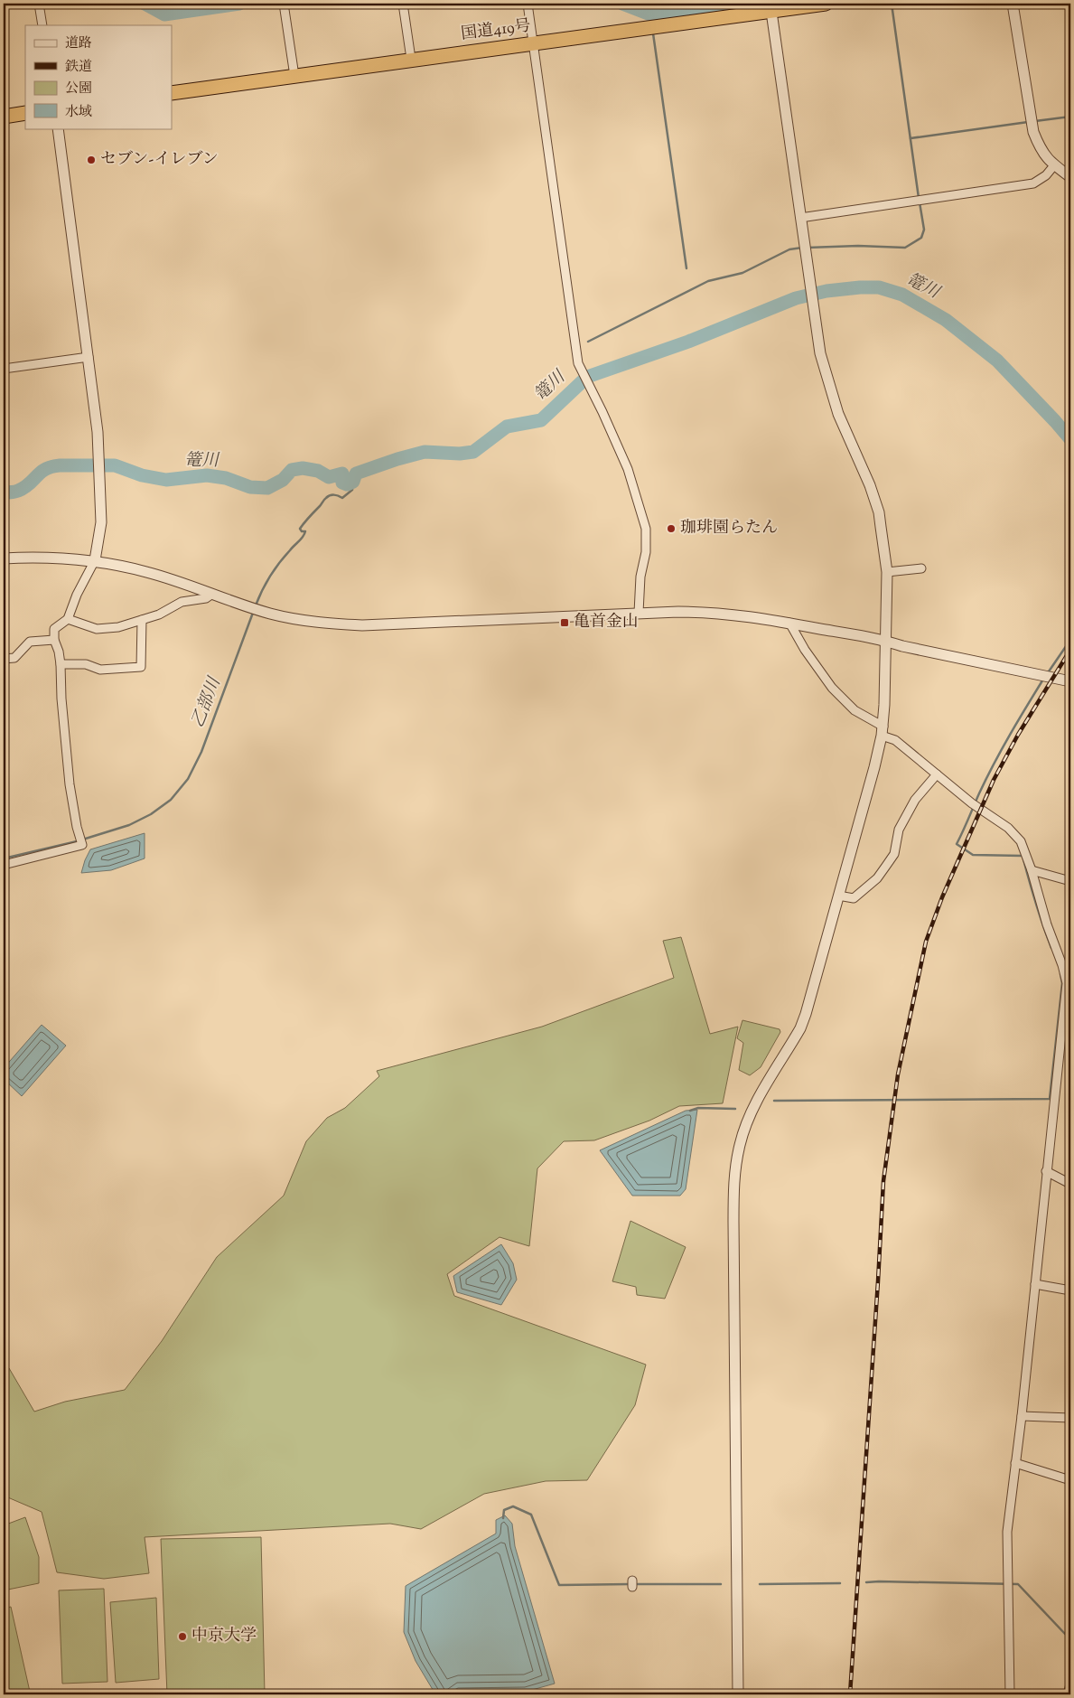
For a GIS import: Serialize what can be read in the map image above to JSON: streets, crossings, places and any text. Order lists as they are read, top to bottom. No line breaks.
{"streets":{"highway":["国道419号"]},"water":["篭川","乙部川"],"places":{"other":["セブン-イレブン","珈琲園らたん","中京大学"],"transit":["亀首金山"]},"legend":["道路","鉄道","公園","水域"]}
